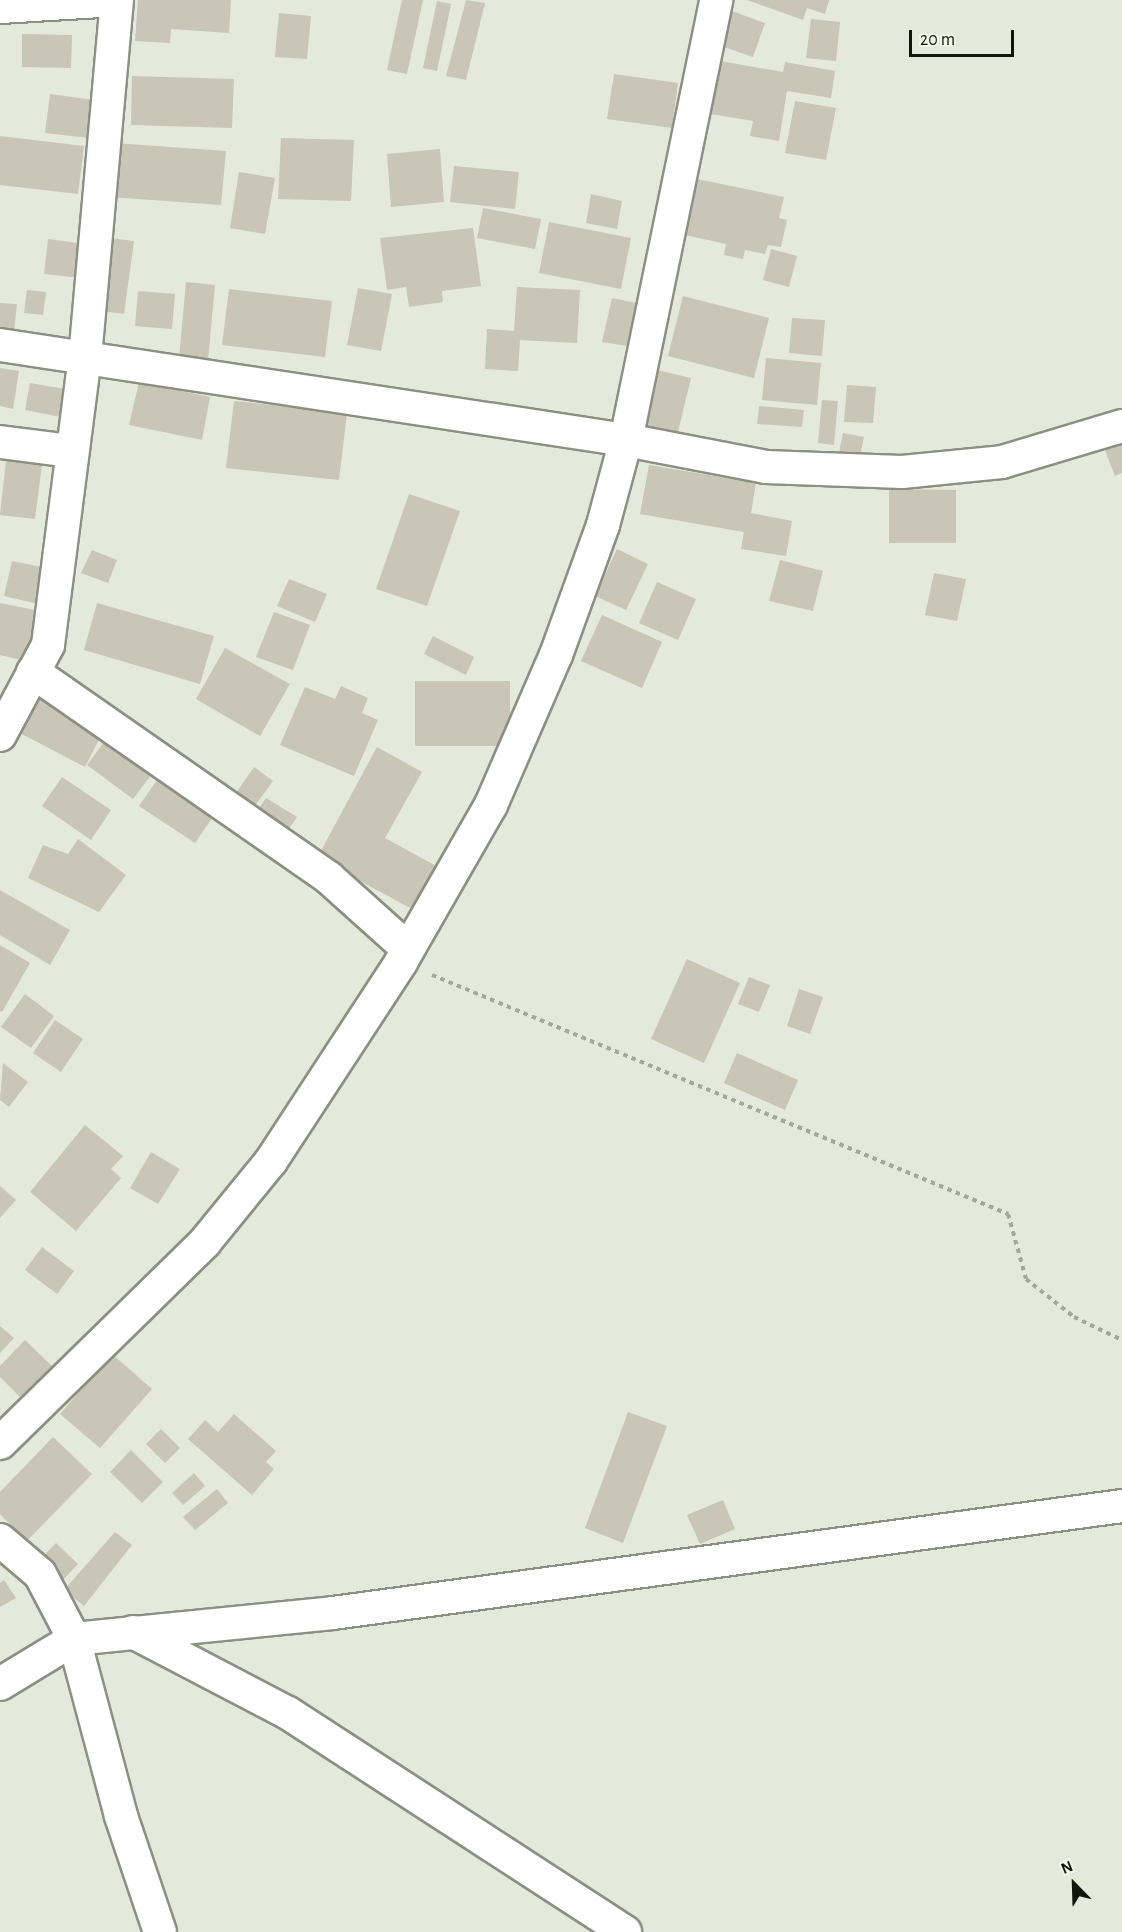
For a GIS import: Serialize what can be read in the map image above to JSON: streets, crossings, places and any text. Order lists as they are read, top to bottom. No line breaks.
{"scale_bar":"20 m","north":"top left"}
